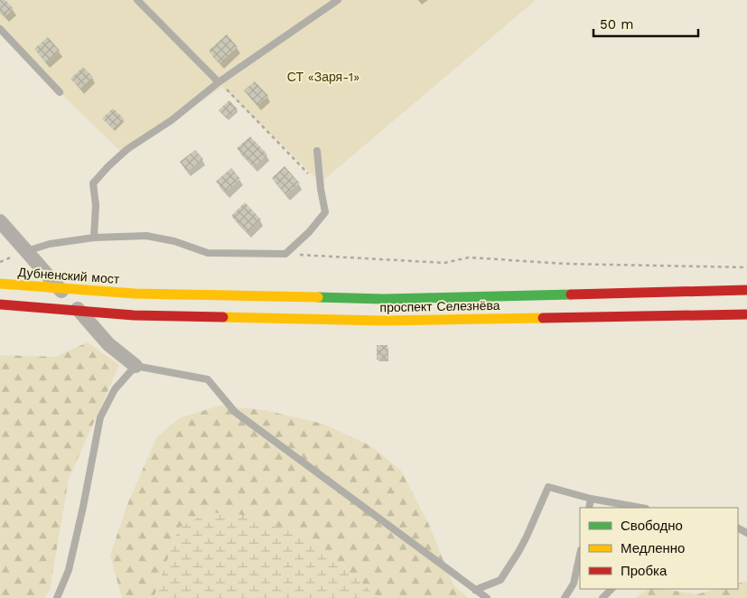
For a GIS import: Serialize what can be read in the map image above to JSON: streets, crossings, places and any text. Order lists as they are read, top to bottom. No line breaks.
{"streets":{"main road":["Дубненский мост","проспект Селезнёва"]},"crossings":[["Дубненский мост","проспект Селезнёва"]],"parks":["СТ «Заря-1»"],"legend":["Свободно","Медленно","Пробка"],"scale_bar":"50 m"}
